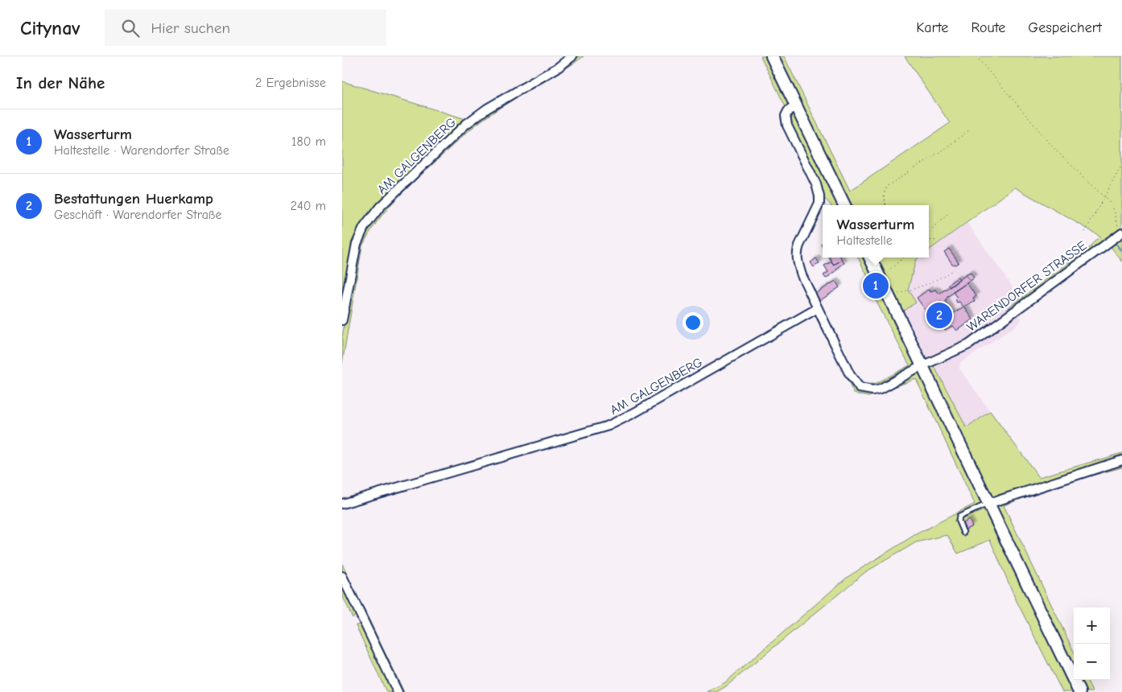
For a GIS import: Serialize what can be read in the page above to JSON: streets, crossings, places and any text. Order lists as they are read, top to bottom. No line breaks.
{"streets":{"street":["AM GALGENBERG","WARENDORFER STRASSE"]},"page":{"header":"Citynav","search":"Hier suchen","nav":["Karte","Route","Gespeichert"],"heading":["In der Nähe","2 Ergebnisse"],"list":[{"mark":"1","name":"Wasserturm","note":"Haltestelle · Warendorfer Straße","value":"180 m"},{"mark":"2","name":"Bestattungen Huerkamp","note":"Geschäft · Warendorfer Straße","value":"240 m"}],"popup":["Wasserturm","Haltestelle"],"pins":["1","2"],"map_buttons":["+","−"]}}
